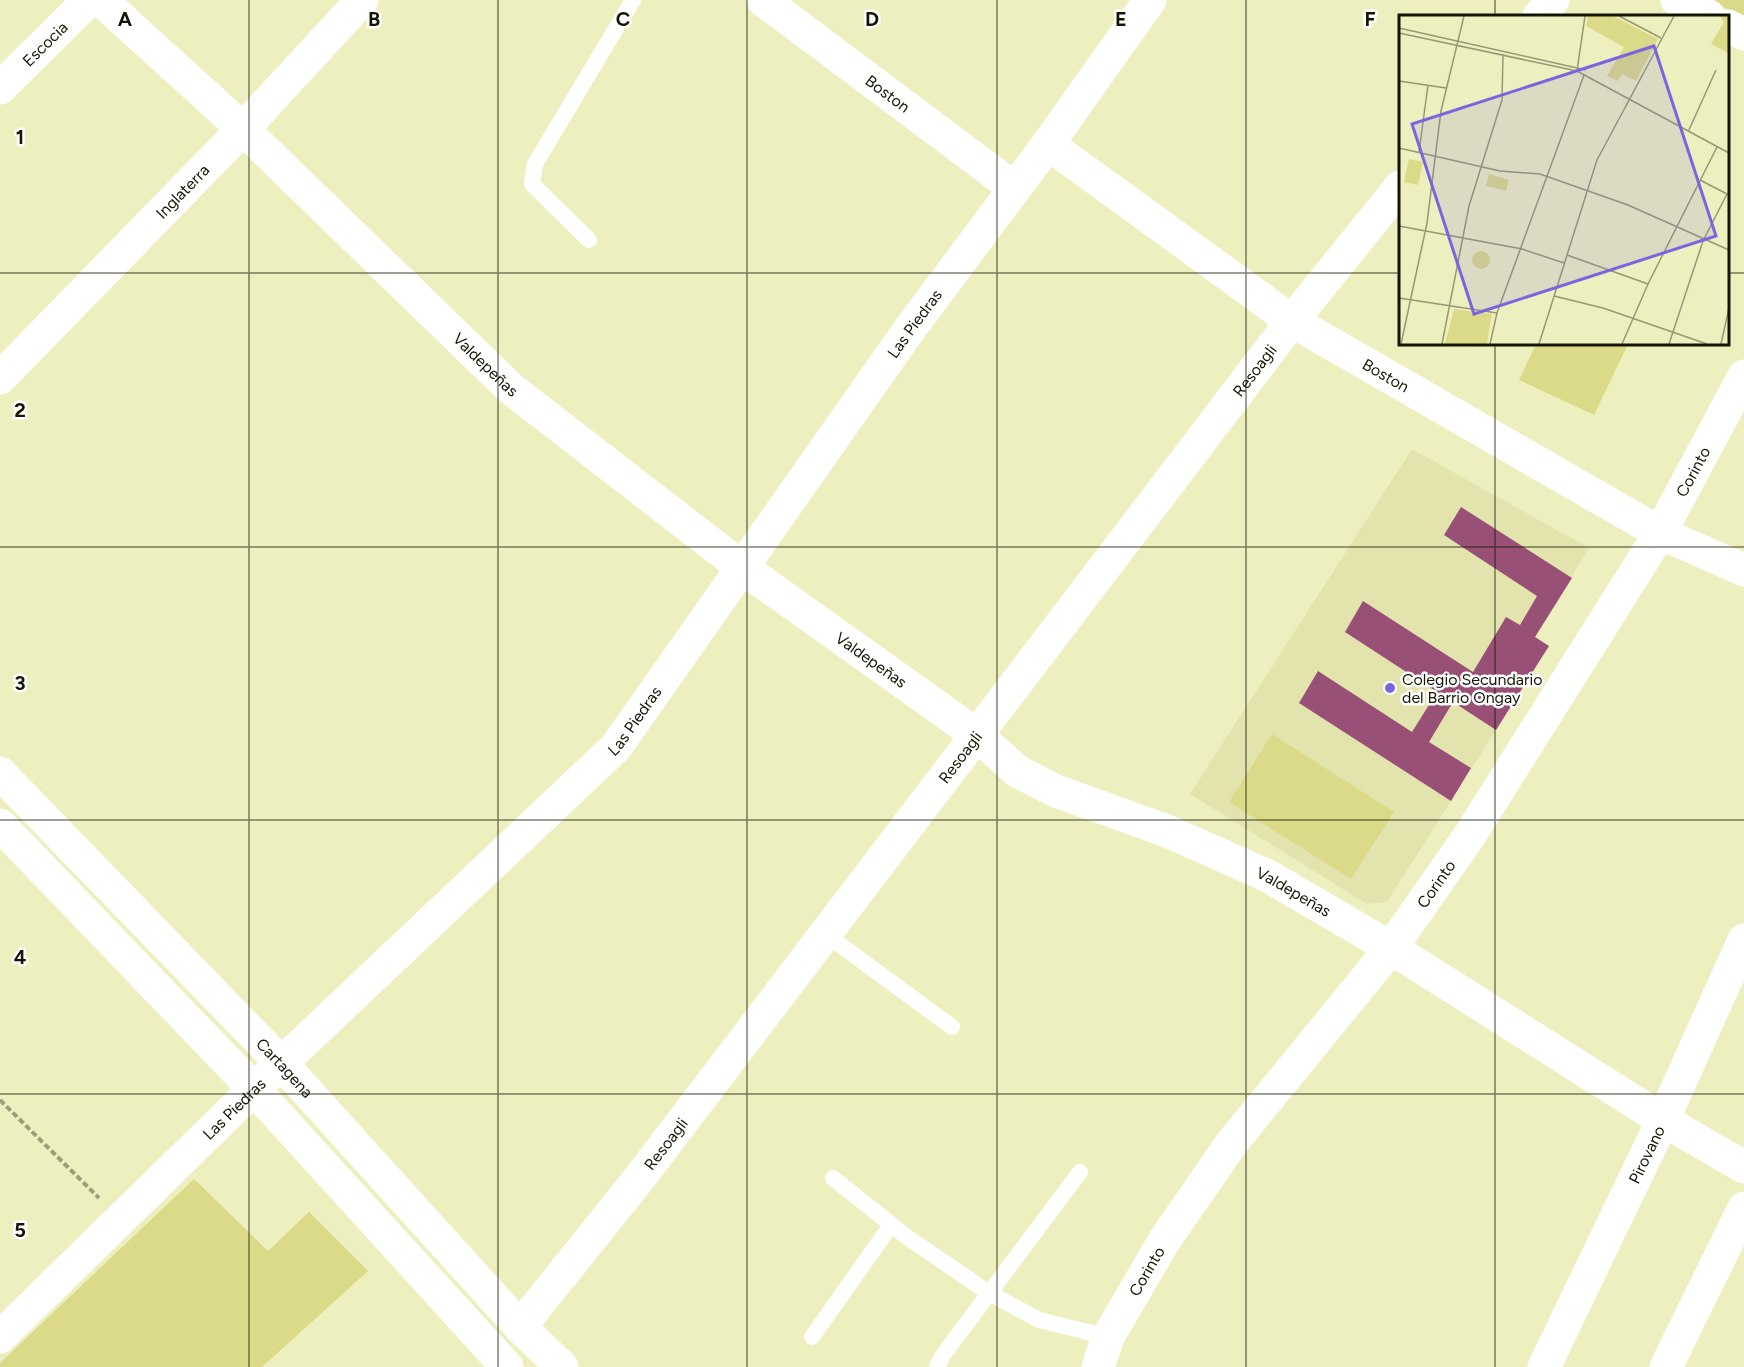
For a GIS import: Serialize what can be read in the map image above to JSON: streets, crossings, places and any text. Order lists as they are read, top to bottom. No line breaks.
{"streets":{"street":["Escocia","Boston","Inglaterra","Las Piedras","Valdepeñas","Resoagli","Corinto","Cartagena","Pirovano"]},"crossings":[["Boston","Las Piedras"],["Boston","Resoagli"],["Boston","Corinto"],["Inglaterra","Valdepeñas"],["Las Piedras","Valdepeñas"],["Las Piedras","Cartagena"],["Valdepeñas","Resoagli"],["Valdepeñas","Corinto"],["Valdepeñas","Pirovano"],["Resoagli","Cartagena"]],"places":["Colegio Secundario del Barrio Ongay"],"grid":{"columns":["A","B","C","D","E","F"],"rows":["1","2","3","4","5"]}}
